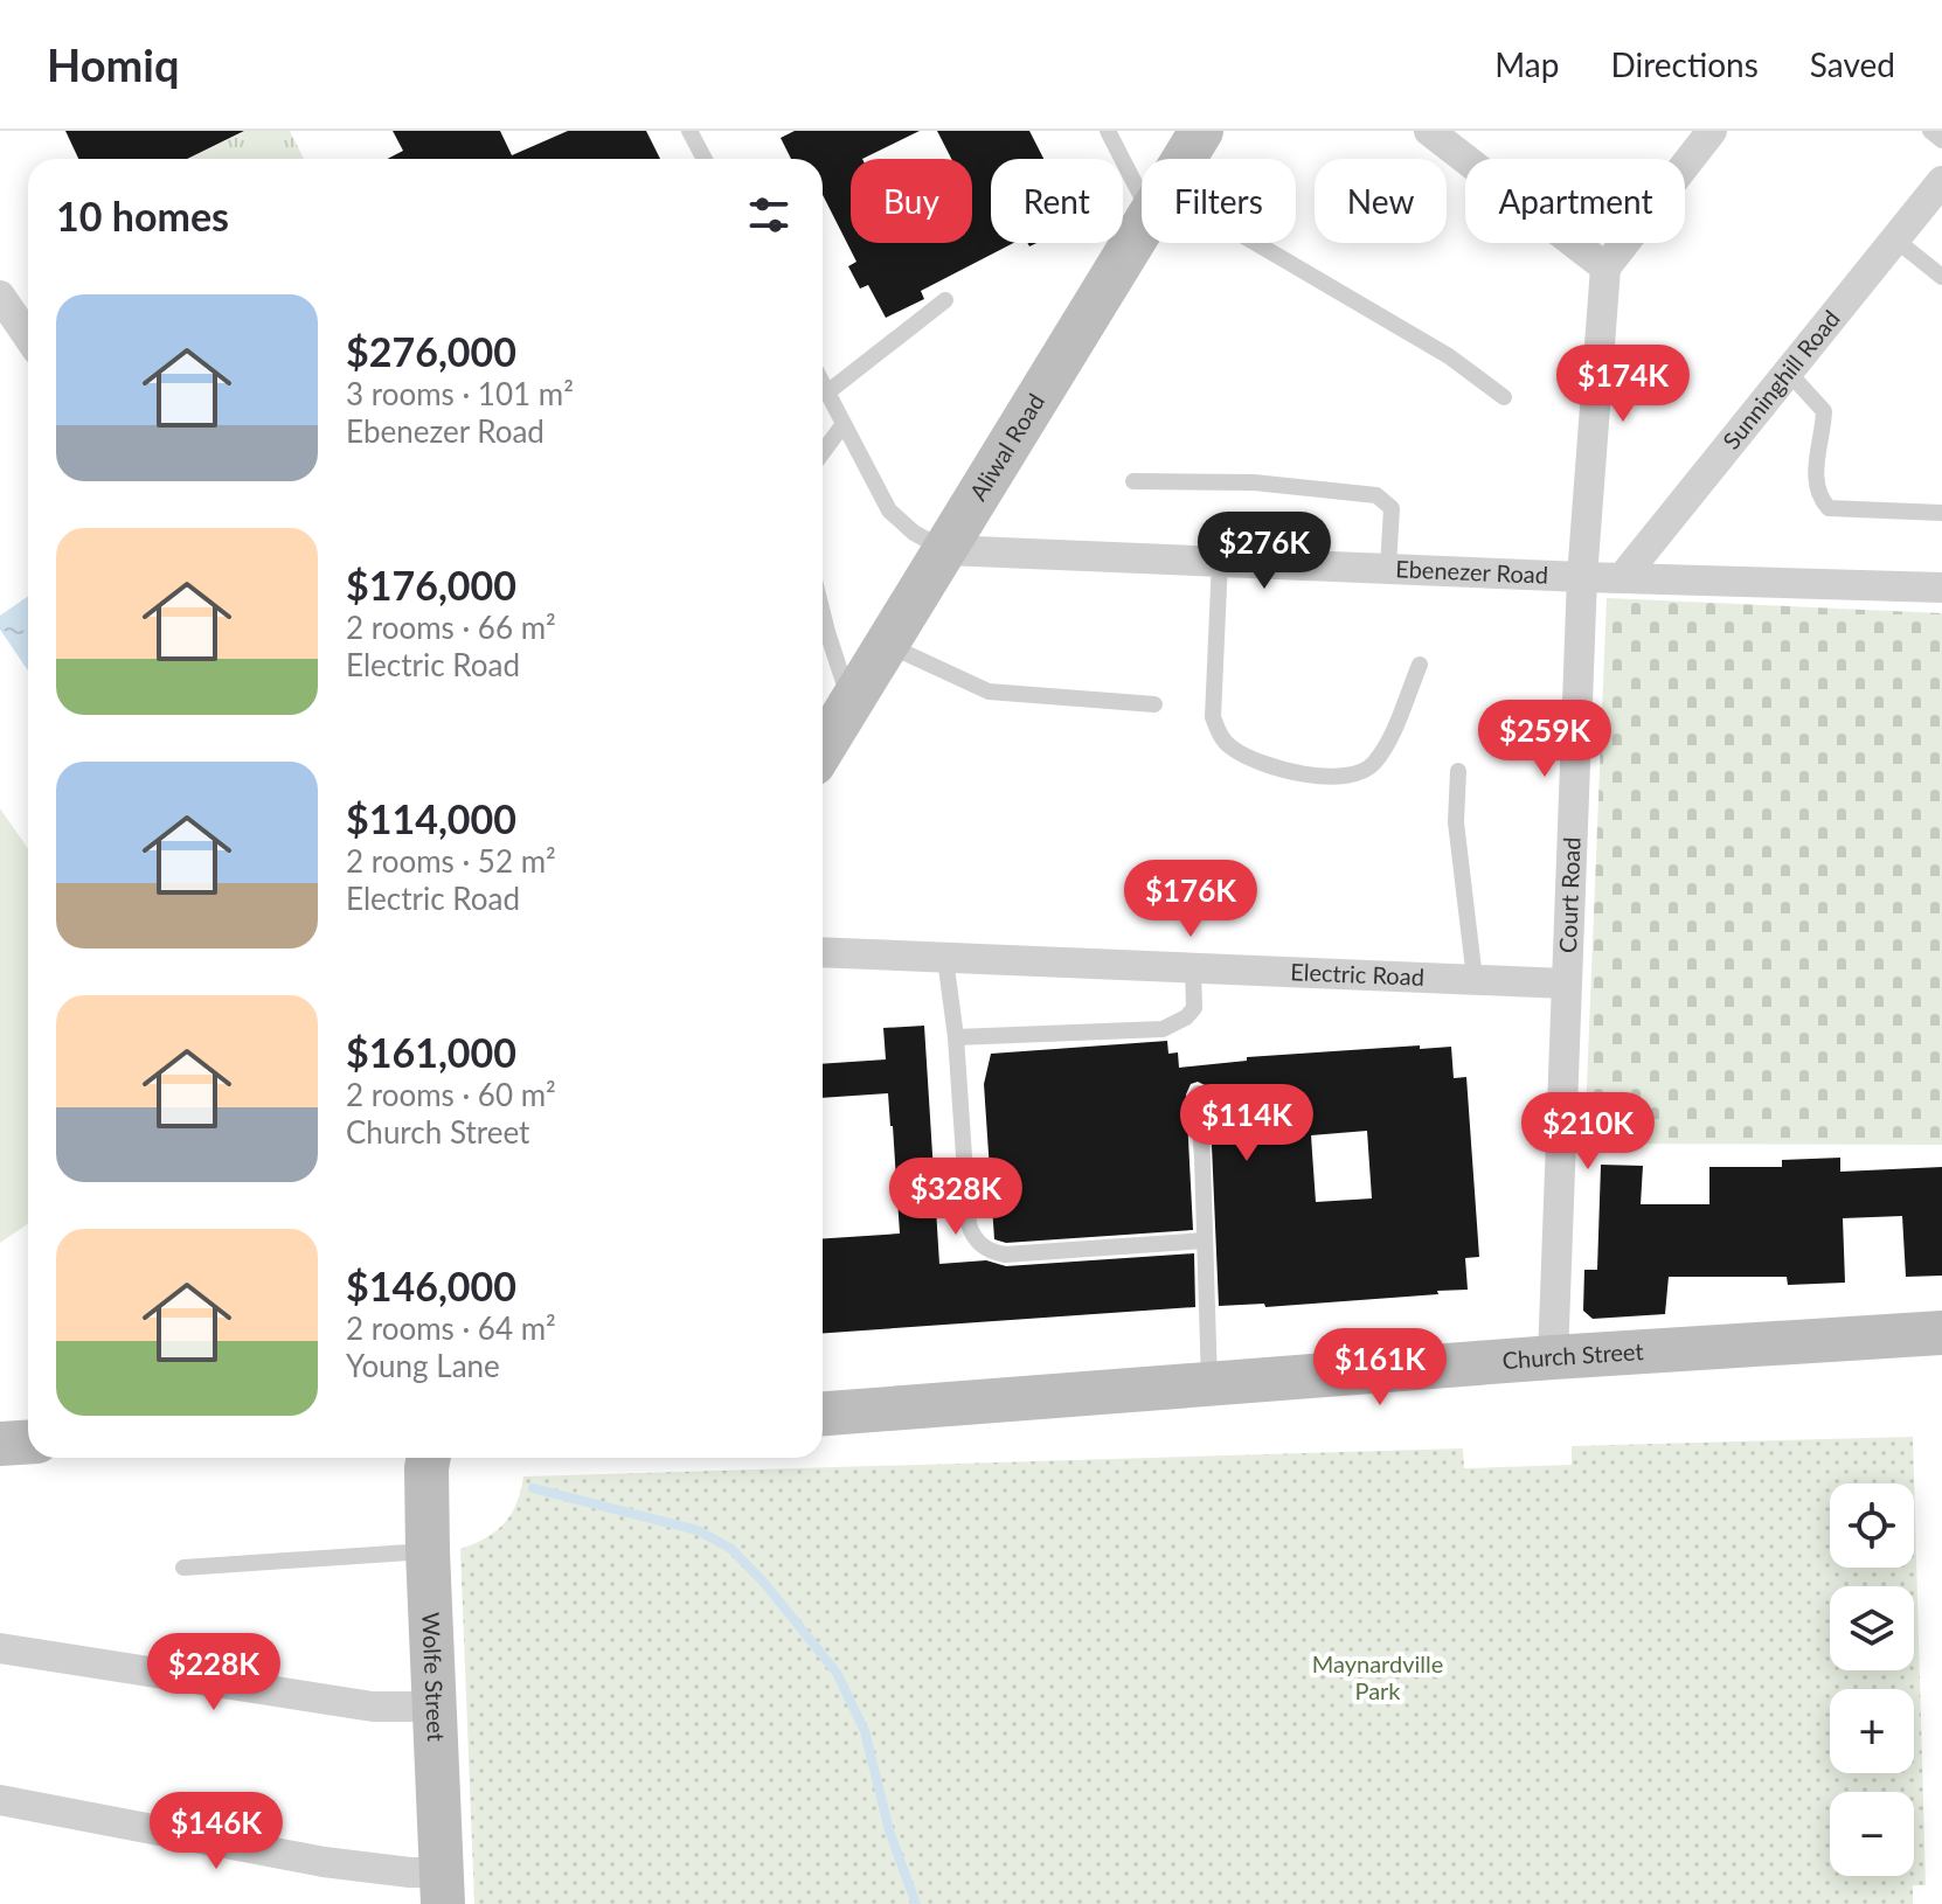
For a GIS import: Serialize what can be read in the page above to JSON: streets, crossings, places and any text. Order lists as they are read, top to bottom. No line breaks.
{"streets":{"street":["Sunninghill Road","Aliwal Road","Ebenezer Road","Court Road","Electric Road","Church Street","Wolfe Street"]},"crossings":[["Sunninghill Road","Ebenezer Road"],["Aliwal Road","Ebenezer Road"],["Ebenezer Road","Court Road"],["Court Road","Electric Road"],["Court Road","Church Street"]],"parks":["Maynardville Park"],"page":{"header":"Homiq","nav":["Map","Directions","Saved"],"chip":["Buy","Rent","Filters","New","Apartment"],"heading":"10 homes","list":[{"name":"$276,000","note":"3 rooms · 101 m² · Ebenezer Road"},{"name":"$176,000","note":"2 rooms · 66 m² · Electric Road"},{"name":"$114,000","note":"2 rooms · 52 m² · Electric Road"},{"name":"$161,000","note":"2 rooms · 60 m² · Church Street"},{"name":"$146,000","note":"2 rooms · 64 m² · Young Lane"}],"price":["$174K","$276K","$259K","$176K","$114K","$210K","$328K","$161K","$228K","$146K"],"map_buttons":["+","−"]}}
